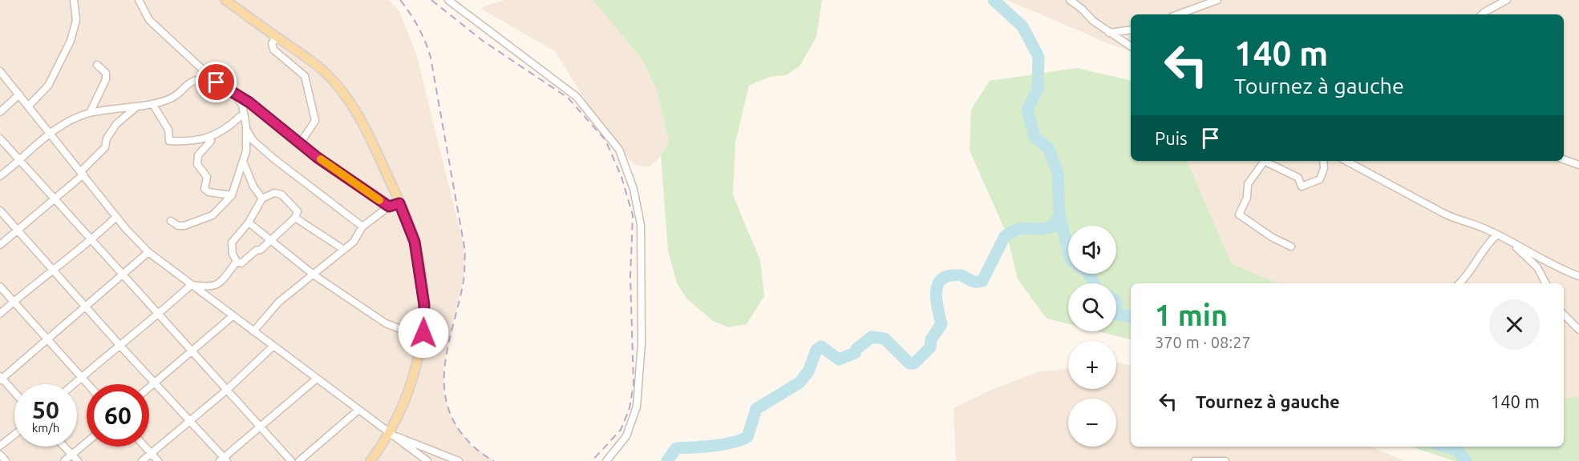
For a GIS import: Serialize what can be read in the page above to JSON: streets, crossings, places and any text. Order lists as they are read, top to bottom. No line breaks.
{"page":{"turn":["140 m","Tournez à gauche"],"then":"Puis","map_buttons":["+","−"],"heading":["1 min","370 m · 08:27"],"list":[{"name":"Tournez à gauche","value":"140 m"}],"speed":"50 km/h","limit":"60"}}
